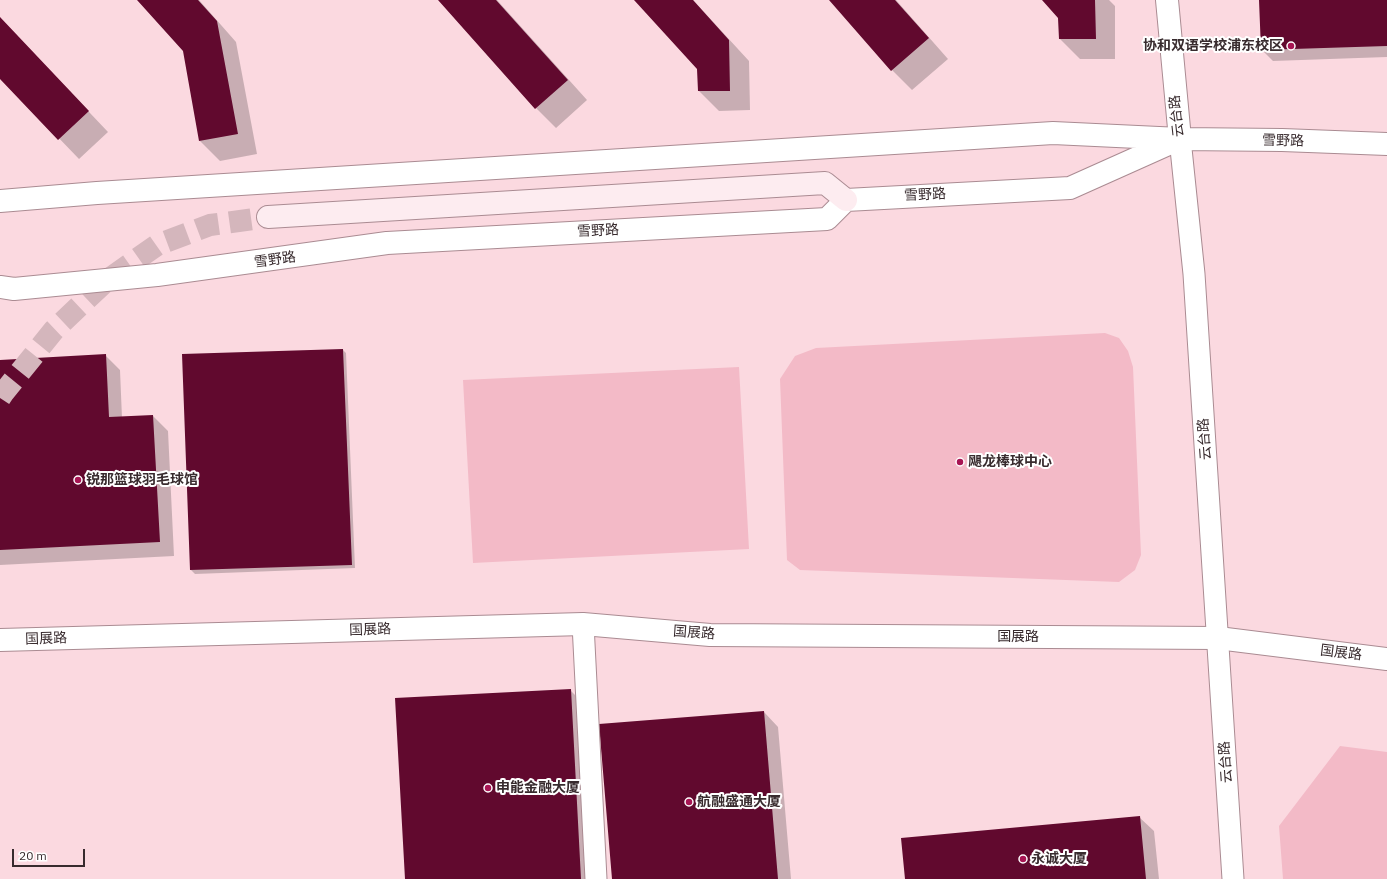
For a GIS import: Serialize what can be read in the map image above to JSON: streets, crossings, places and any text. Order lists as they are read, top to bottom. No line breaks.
{"streets":{"street":["云台路","雪野路","国展路"]},"crossings":[["云台路","雪野路"],["云台路","国展路"]],"places":["协和双语学校浦东校区","飓龙棒球中心","锐那篮球羽毛球馆","申能金融大厦","航融盛通大厦","永诚大厦"],"scale_bar":"20 m"}
